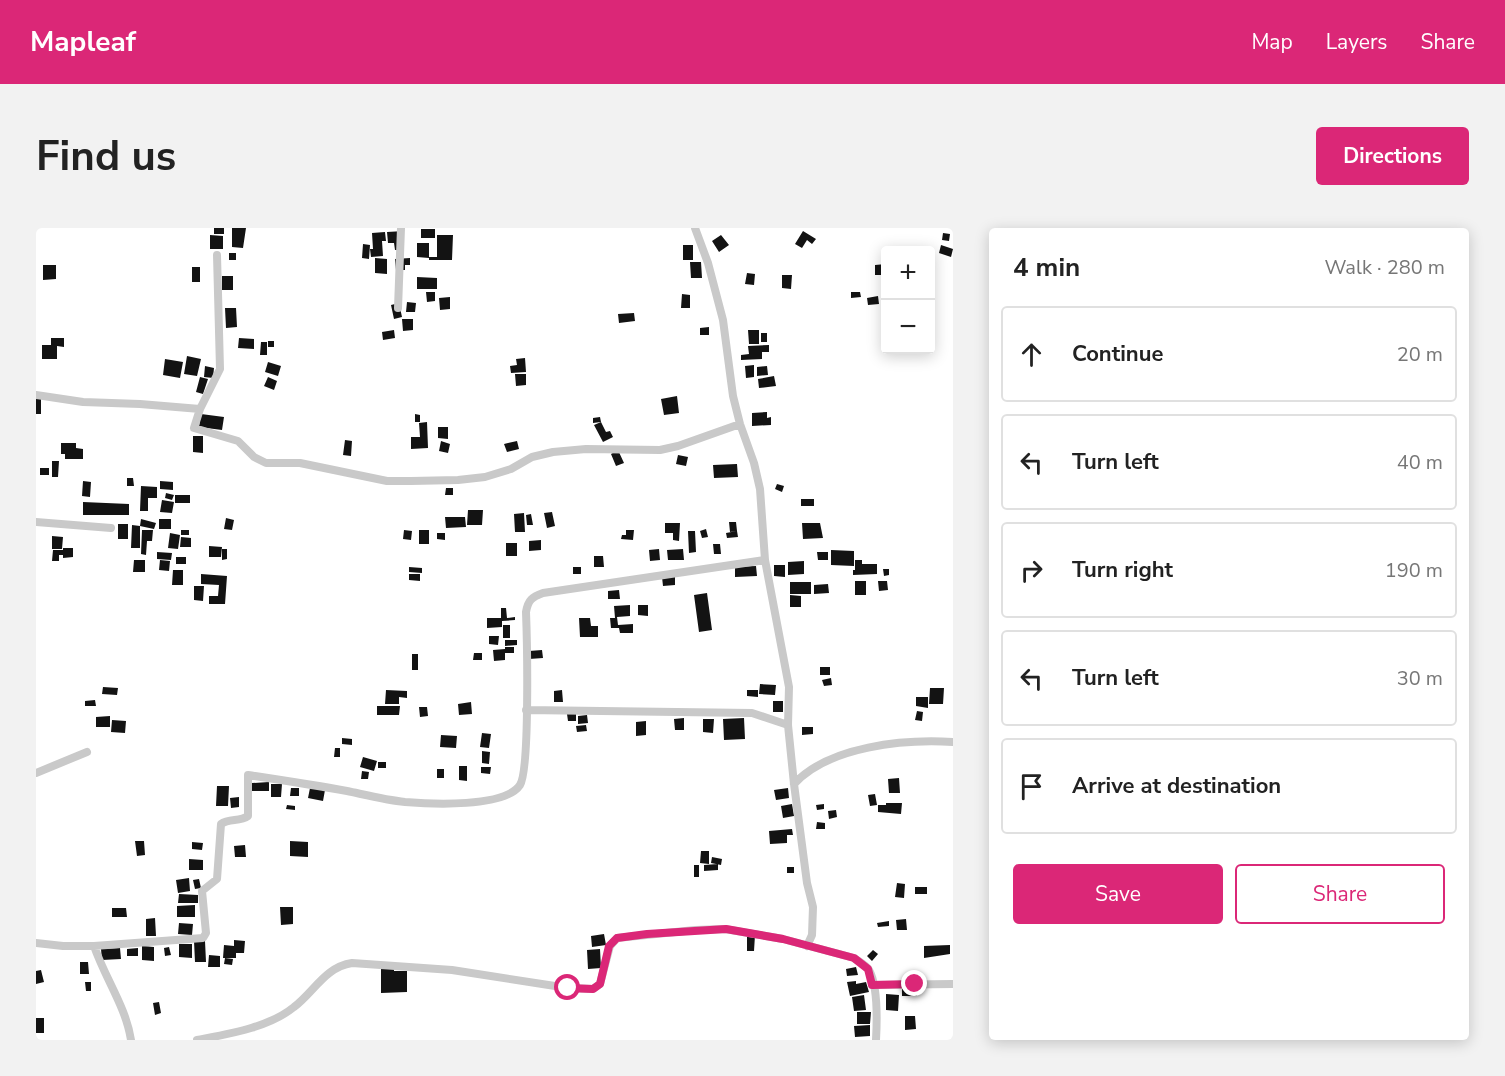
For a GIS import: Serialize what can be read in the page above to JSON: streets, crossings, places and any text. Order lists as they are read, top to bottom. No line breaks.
{"page":{"header":"Mapleaf","nav":["Map","Layers","Share"],"buttons":["Directions",["Save","Share"]],"title":"Find us","heading":["4 min","Walk · 280 m"],"map_buttons":["+","−"],"list":[["Continue","20 m"],["Turn left","40 m"],["Turn right","190 m"],["Turn left","30 m"],"Arrive at destination"]}}
